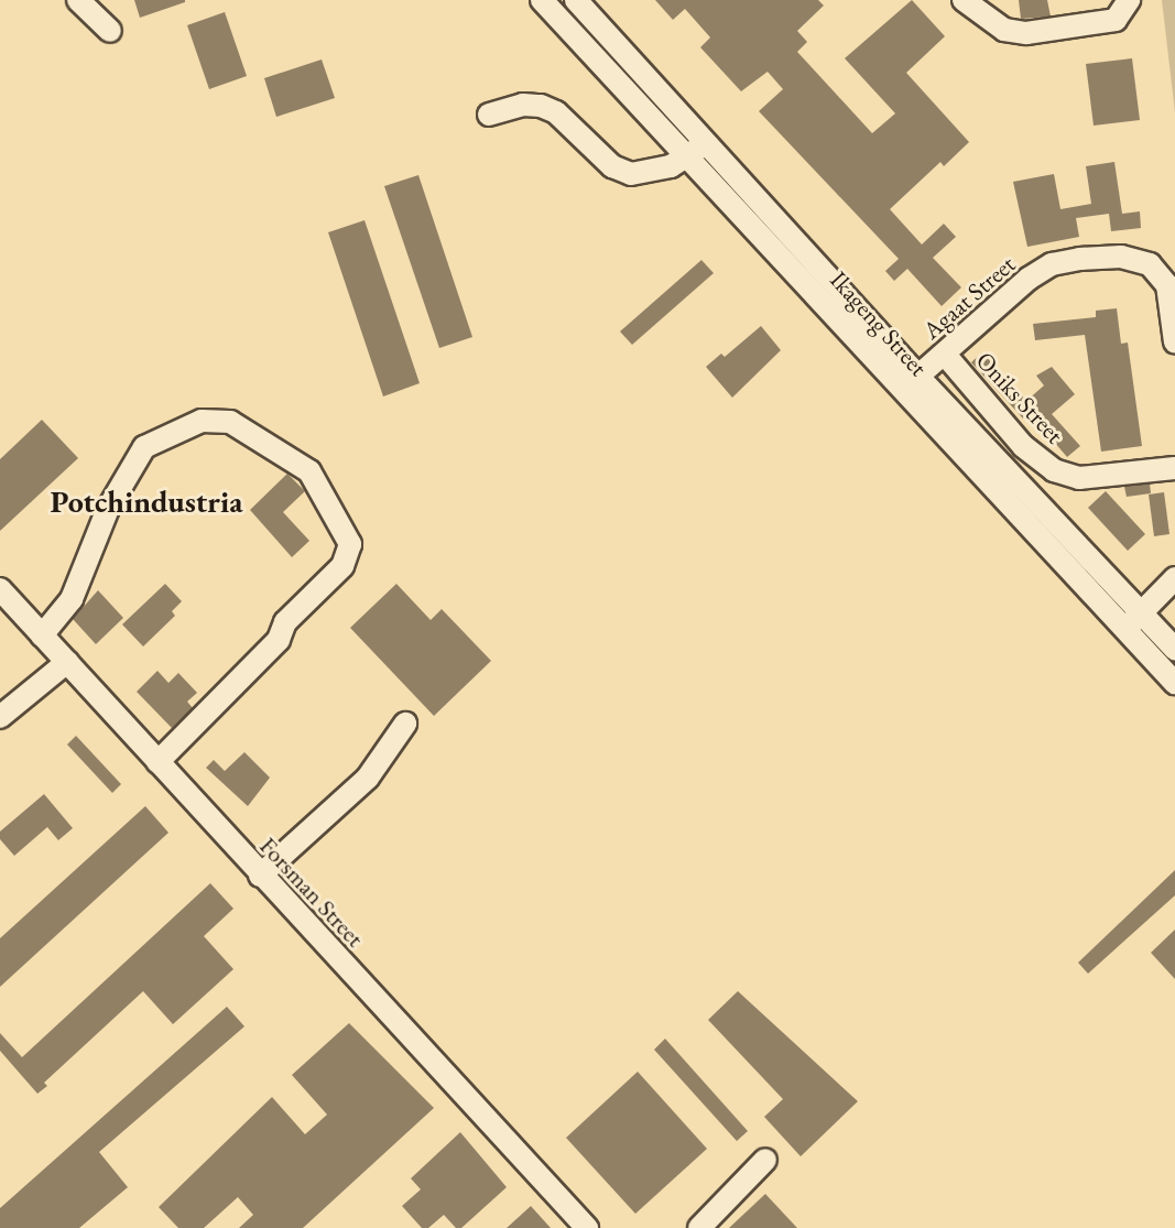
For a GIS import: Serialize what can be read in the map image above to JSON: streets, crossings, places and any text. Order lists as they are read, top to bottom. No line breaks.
{"streets":{"street":["Agaat Street","Ikageng Street","Oniks Street","Forsman Street"]},"crossings":[["Agaat Street","Ikageng Street"],["Agaat Street","Oniks Street"]],"districts":["Potchindustria"]}
